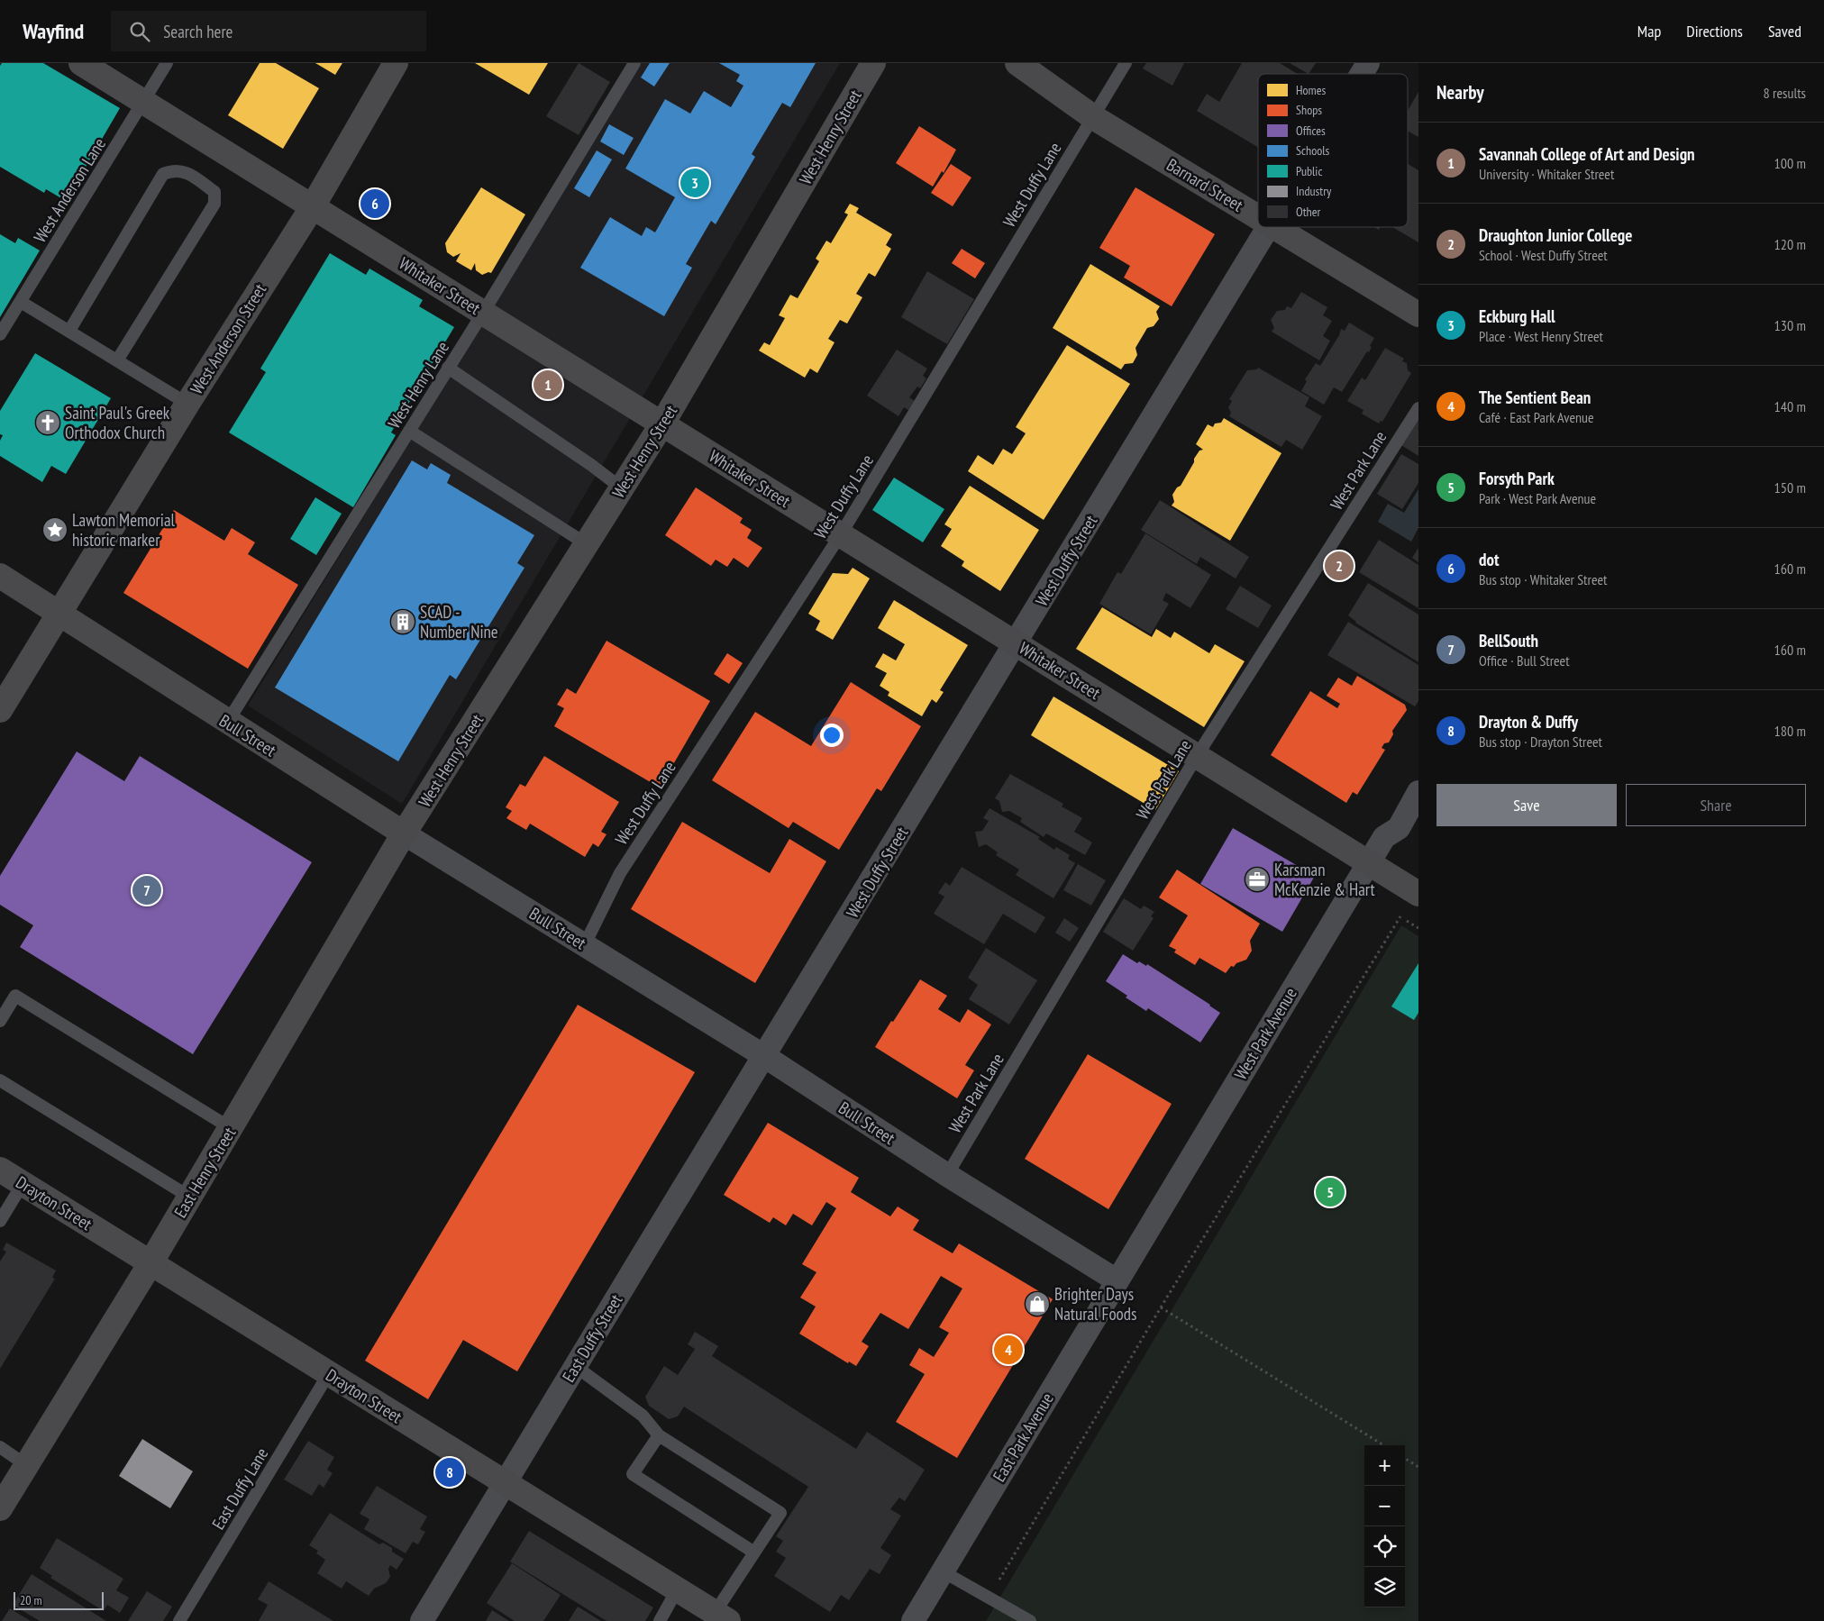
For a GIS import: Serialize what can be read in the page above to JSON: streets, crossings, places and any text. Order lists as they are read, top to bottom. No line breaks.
{"streets":{"main road":["West Henry Street","Barnard Street","Whitaker Street","West Anderson Street","Bull Street","East Henry Street","Drayton Street"],"street":["West Duffy Street","West Park Avenue","East Duffy Street","East Park Avenue"],"lane":["West Duffy Lane","West Anderson Lane","West Henry Lane","West Park Lane","East Duffy Lane"]},"crossings":[["West Henry Street","Whitaker Street"],["West Henry Street","Bull Street"],["West Henry Street","East Henry Street"],["West Duffy Lane","Barnard Street"],["West Duffy Lane","Whitaker Street"],["West Duffy Lane","Bull Street"],["West Anderson Lane","Whitaker Street"],["Whitaker Street","West Anderson Street"],["Whitaker Street","West Henry Lane"],["Whitaker Street","West Park Lane"],["Whitaker Street","West Duffy Street"],["Whitaker Street","West Park Avenue"],["West Anderson Street","Bull Street"],["West Henry Lane","Bull Street"],["West Park Lane","Bull Street"],["West Duffy Street","Bull Street"],["West Duffy Street","East Duffy Street"],["Bull Street","West Park Avenue"],["Bull Street","East Henry Street"],["Bull Street","East Duffy Street"],["West Park Avenue","East Park Avenue"],["East Henry Street","Drayton Street"],["Drayton Street","East Duffy Street"],["Drayton Street","East Duffy Lane"]],"places":{"church":["Saint Paul's Greek Orthodox Church"],"place":["Lawton Memorial historic marker"],"building":["SCAD - Number Nine"],"office":["Karsman McKenzie & Hart"],"shop":["Brighter Days Natural Foods"]},"legend":["Homes","Shops","Offices","Schools","Public","Industry","Other"],"scale_bar":"20 m","page":{"header":"Wayfind","search":"Search here","nav":["Map","Directions","Saved"],"heading":["Nearby","8 results"],"list":[{"mark":"1","name":"Savannah College of Art and Design","note":"University · Whitaker Street","value":"100 m"},{"mark":"2","name":"Draughton Junior College","note":"School · West Duffy Street","value":"120 m"},{"mark":"3","name":"Eckburg Hall","note":"Place · West Henry Street","value":"130 m"},{"mark":"4","name":"The Sentient Bean","note":"Café · East Park Avenue","value":"140 m"},{"mark":"5","name":"Forsyth Park","note":"Park · West Park Avenue","value":"150 m"},{"mark":"6","name":"dot","note":"Bus stop · Whitaker Street","value":"160 m"},{"mark":"7","name":"BellSouth","note":"Office · Bull Street","value":"160 m"},{"mark":"8","name":"Drayton & Duffy","note":"Bus stop · Drayton Street","value":"180 m"}],"pins":["3","6","1","2","7","5","4","8"],"buttons":["Save","Share"],"map_buttons":["+","−"],"scale":"20 m"}}
